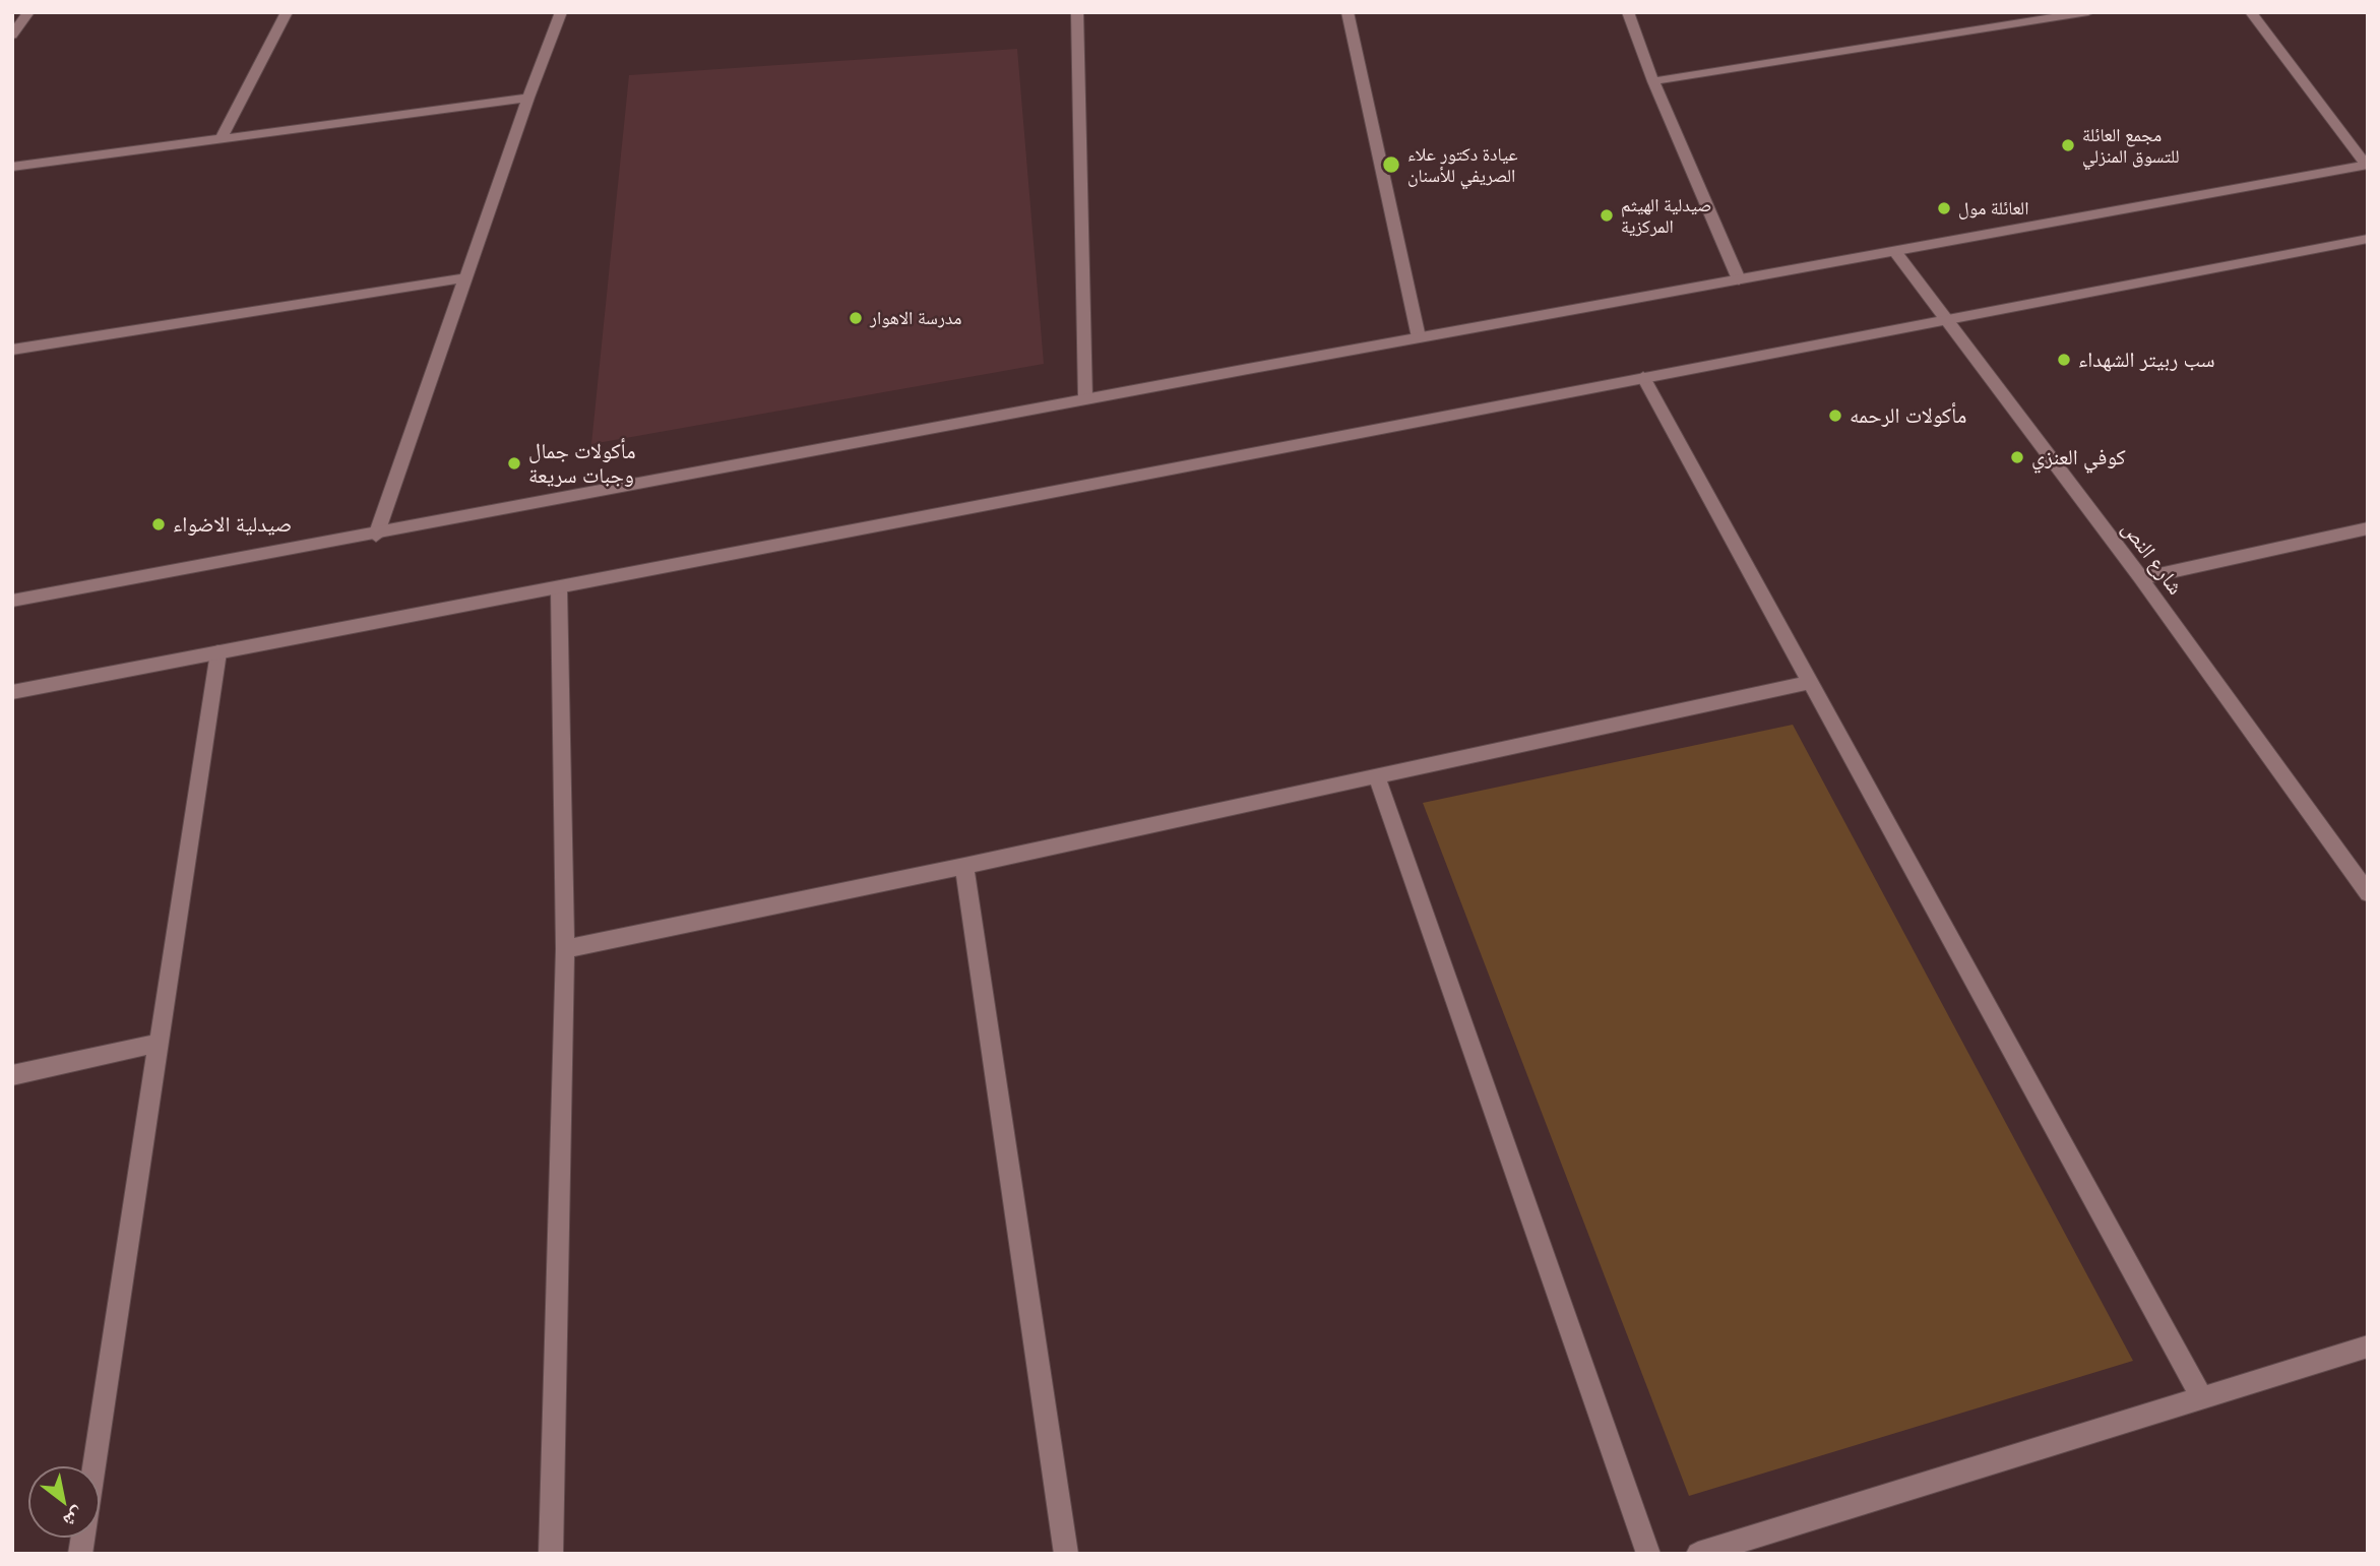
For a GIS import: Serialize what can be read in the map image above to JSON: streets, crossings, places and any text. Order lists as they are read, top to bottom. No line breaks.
{"streets":{"street":["شارع النص"]},"places":["مجمع العائلة للتسوق المنزلي","عيادة دكتور علاء الصريفي للأسنان","العائلة مول","صيدلية الهيثم المركزية","مدرسة الاهوار","سب ربيتر الشهداء","مأكولات الرحمه","كوفي العنزي","مأكولات جمال وجبات سريعة","صيدلية الاضواء"],"north":"bottom right"}
